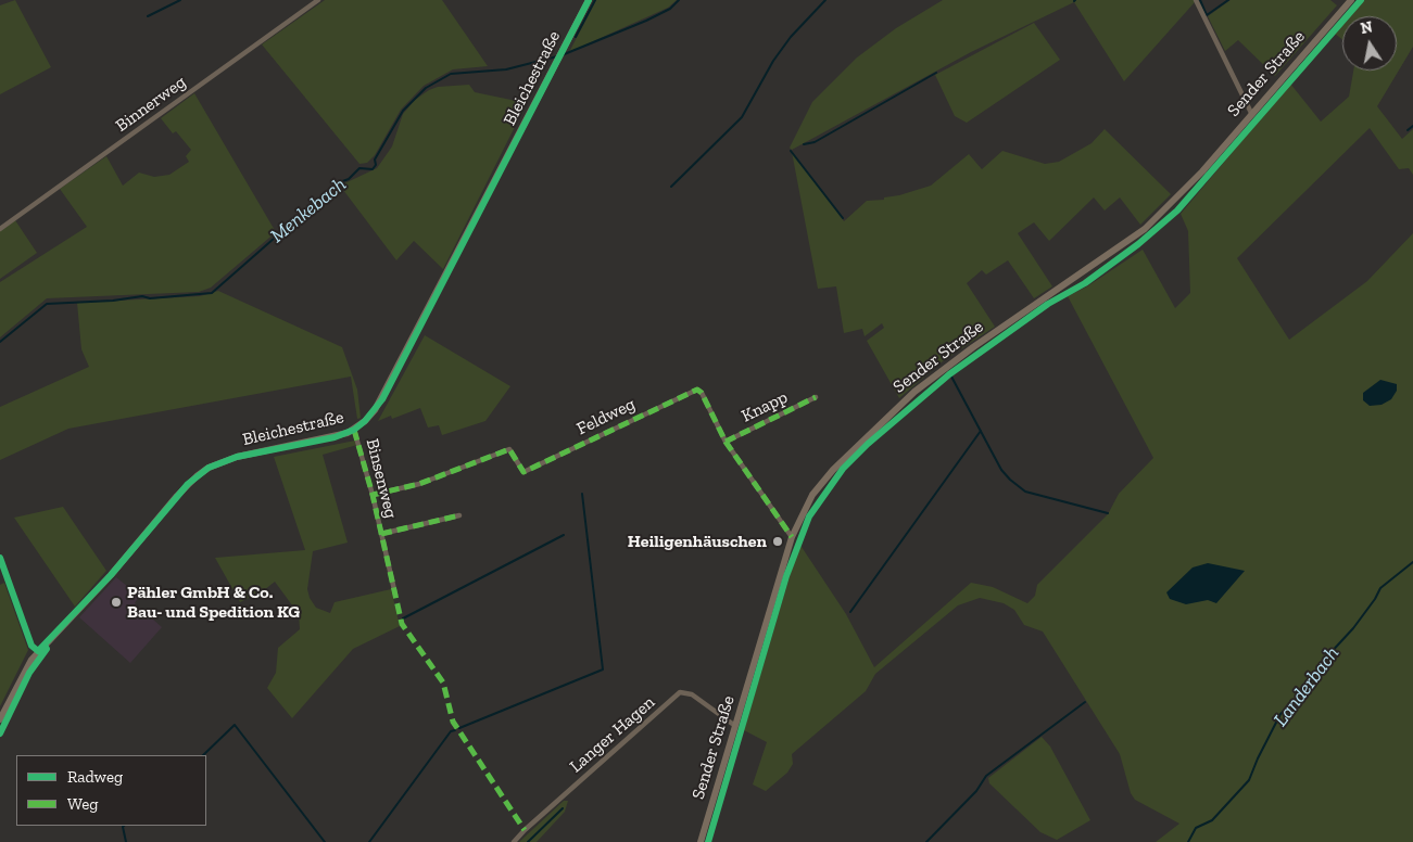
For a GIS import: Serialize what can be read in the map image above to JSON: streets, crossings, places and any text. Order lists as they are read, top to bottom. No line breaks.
{"streets":{"main road":["Sender Straße","Bleichestraße"],"street":["Binnerweg","Knapp","Feldweg","Binsenweg","Langer Hagen"]},"crossings":[["Sender Straße","Feldweg"],["Sender Straße","Langer Hagen"],["Bleichestraße","Binsenweg"],["Knapp","Feldweg"],["Feldweg","Binsenweg"]],"water":["Menkebach","Landerbach"],"places":["Heiligenhäuschen","Pähler GmbH & Co. Bau- und Spedition KG"],"legend":["Radweg","Weg"],"north":"top"}
